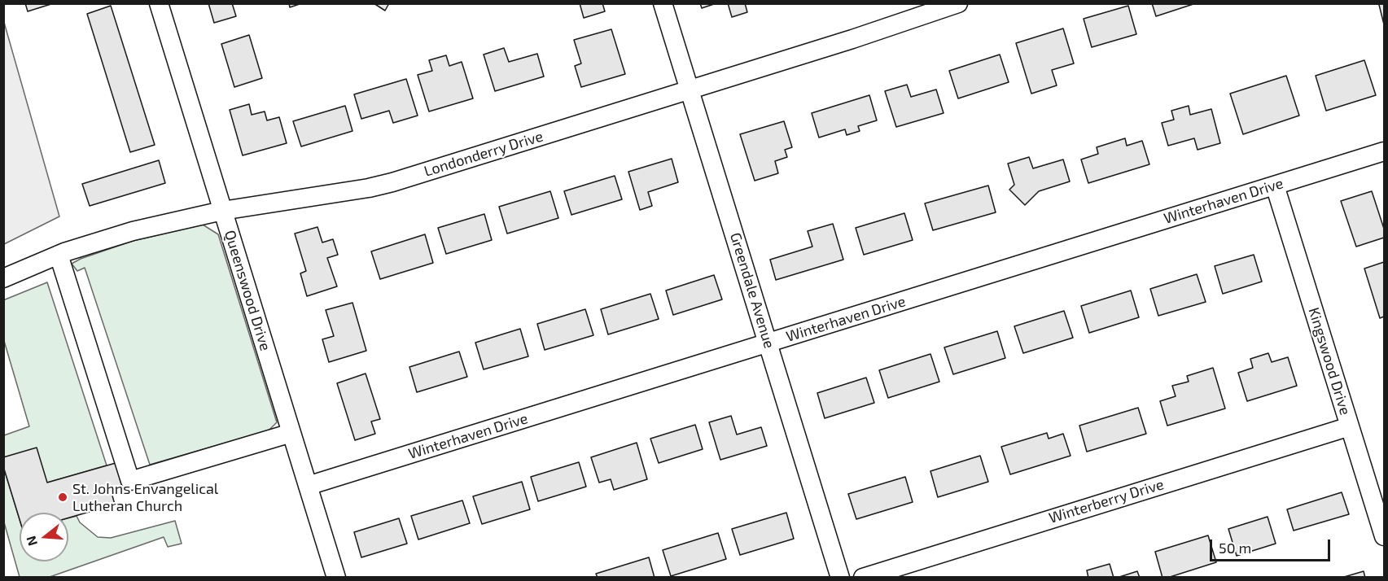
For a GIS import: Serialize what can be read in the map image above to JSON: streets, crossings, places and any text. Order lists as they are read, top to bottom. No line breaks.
{"streets":{"street":["Londonderry Drive","Winterhaven Drive","Queenswood Drive","Greendale Avenue","Kingswood Drive","Winterberry Drive"]},"crossings":[["Londonderry Drive","Queenswood Drive"],["Londonderry Drive","Greendale Avenue"],["Winterhaven Drive","Queenswood Drive"],["Winterhaven Drive","Greendale Avenue"],["Winterhaven Drive","Kingswood Drive"],["Kingswood Drive","Winterberry Drive"]],"places":["St. Johns Envangelical Lutheran Church"],"scale_bar":"50 m","north":"left"}
